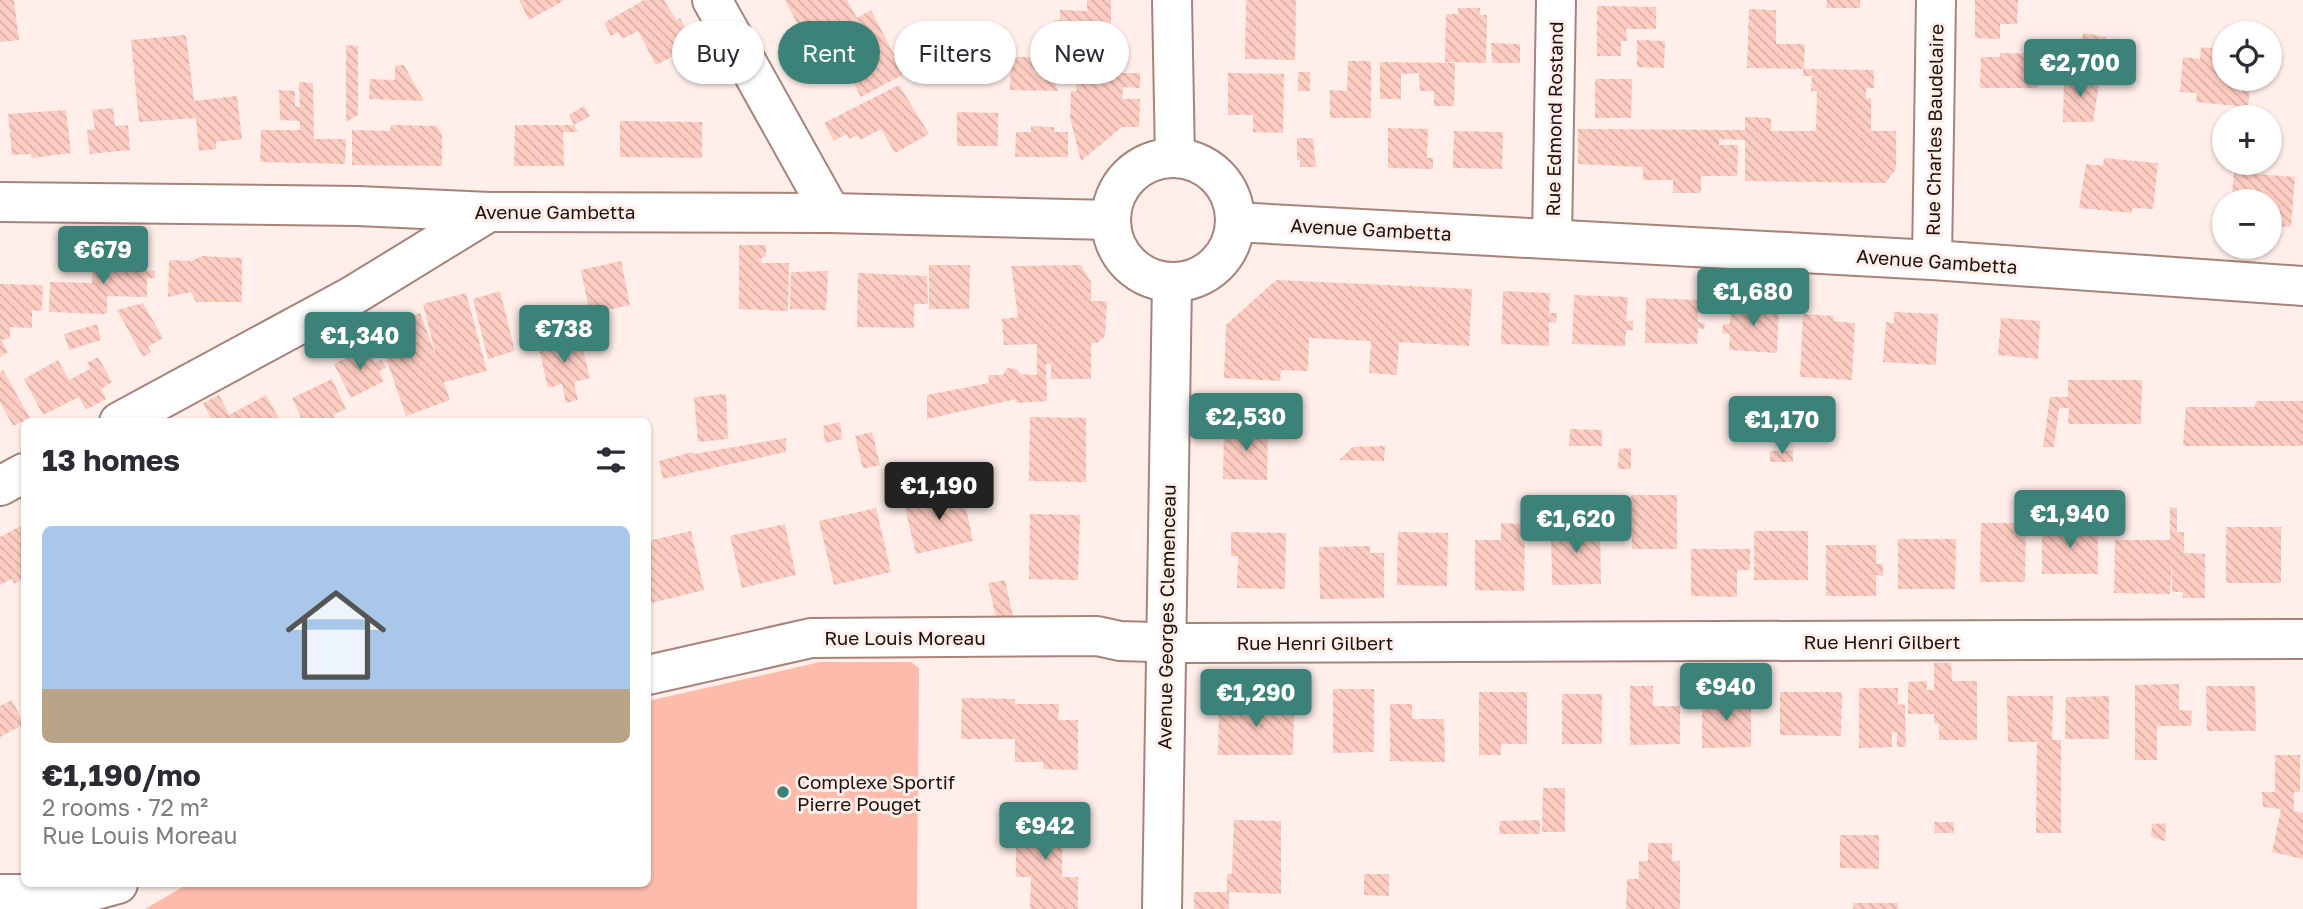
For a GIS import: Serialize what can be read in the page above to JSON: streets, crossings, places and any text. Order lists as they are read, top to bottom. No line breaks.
{"streets":{"street":["Rue Edmond Rostand","Rue Charles Baudelaire","Avenue Gambetta","Avenue Georges Clemenceau","Rue Louis Moreau","Rue Henri Gilbert"]},"crossings":[["Rue Edmond Rostand","Avenue Gambetta"],["Rue Charles Baudelaire","Avenue Gambetta"],["Avenue Gambetta","Avenue Georges Clemenceau"],["Avenue Georges Clemenceau","Rue Louis Moreau"],["Avenue Georges Clemenceau","Rue Henri Gilbert"],["Rue Louis Moreau","Rue Henri Gilbert"]],"places":["Complexe Sportif Pierre Pouget"],"page":{"map_buttons":["+","−"],"chip":["Buy","Rent","Filters","New"],"price":["€2,700","€679","€1,680","€738","€1,340","€2,530","€1,170","€1,190","€1,940","€1,620","€940","€1,290","€942"],"heading":"13 homes","list":[{"name":"€1,190/mo","note":"2 rooms · 72 m² · Rue Louis Moreau"}]}}
